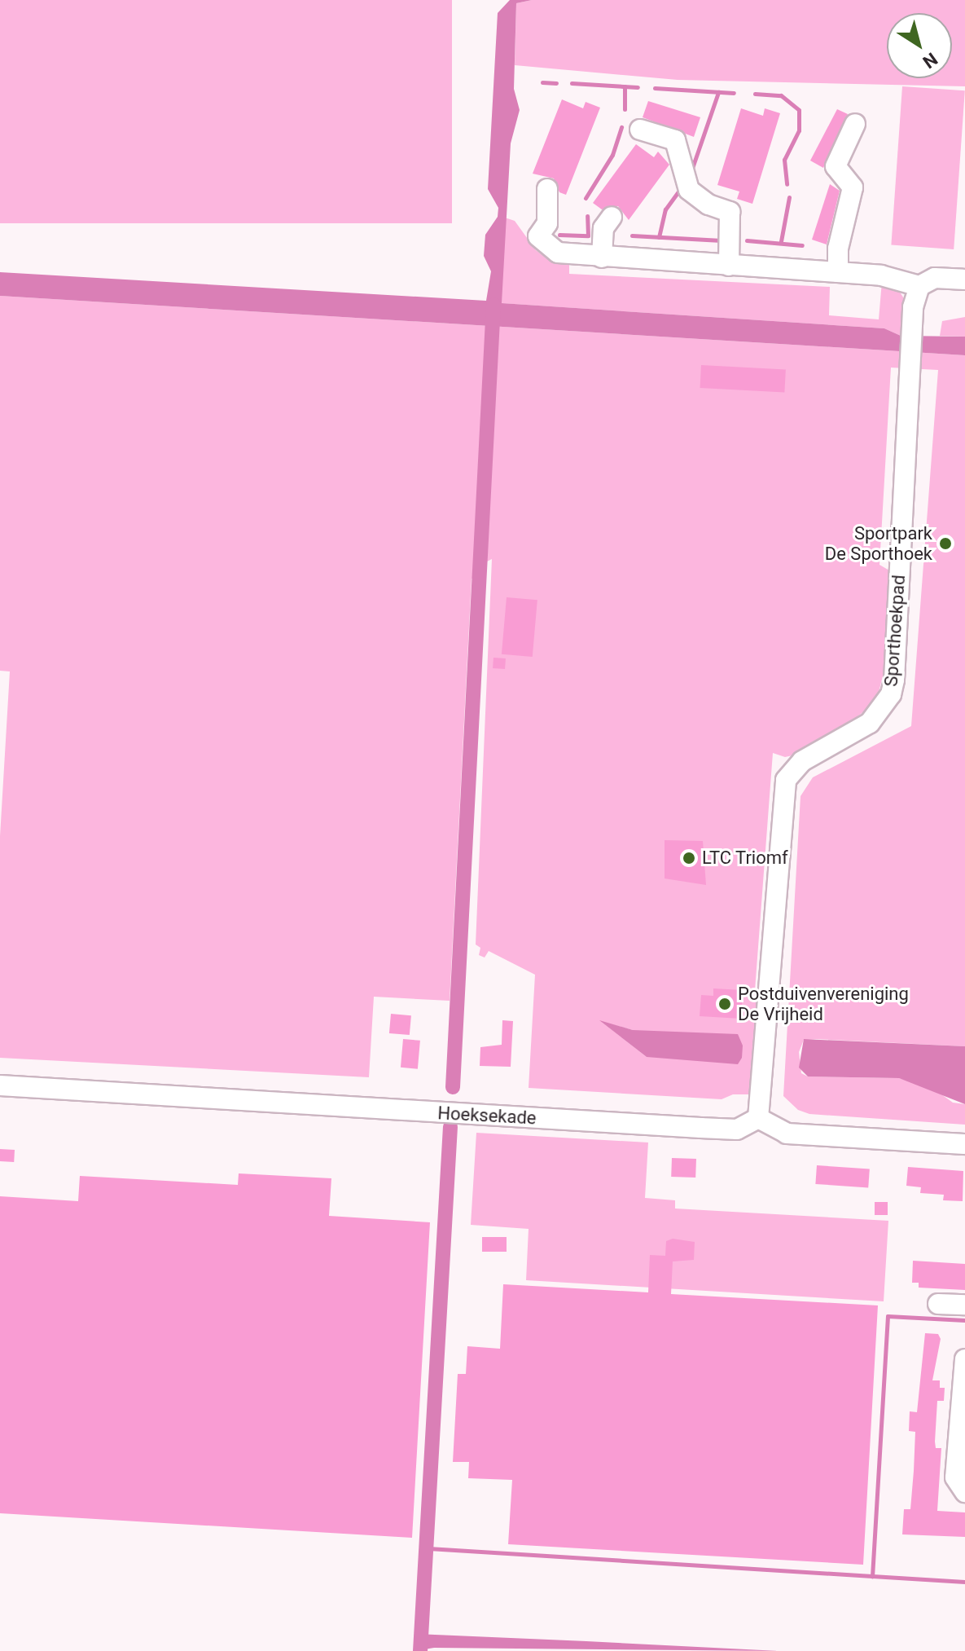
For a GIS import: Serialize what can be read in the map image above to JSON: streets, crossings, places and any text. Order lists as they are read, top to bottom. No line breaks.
{"streets":{"street":["Sporthoekpad","Hoeksekade"]},"crossings":[["Sporthoekpad","Hoeksekade"]],"places":["Sportpark De Sporthoek","LTC Triomf","Postduivenvereniging De Vrijheid"],"north":"bottom right"}
